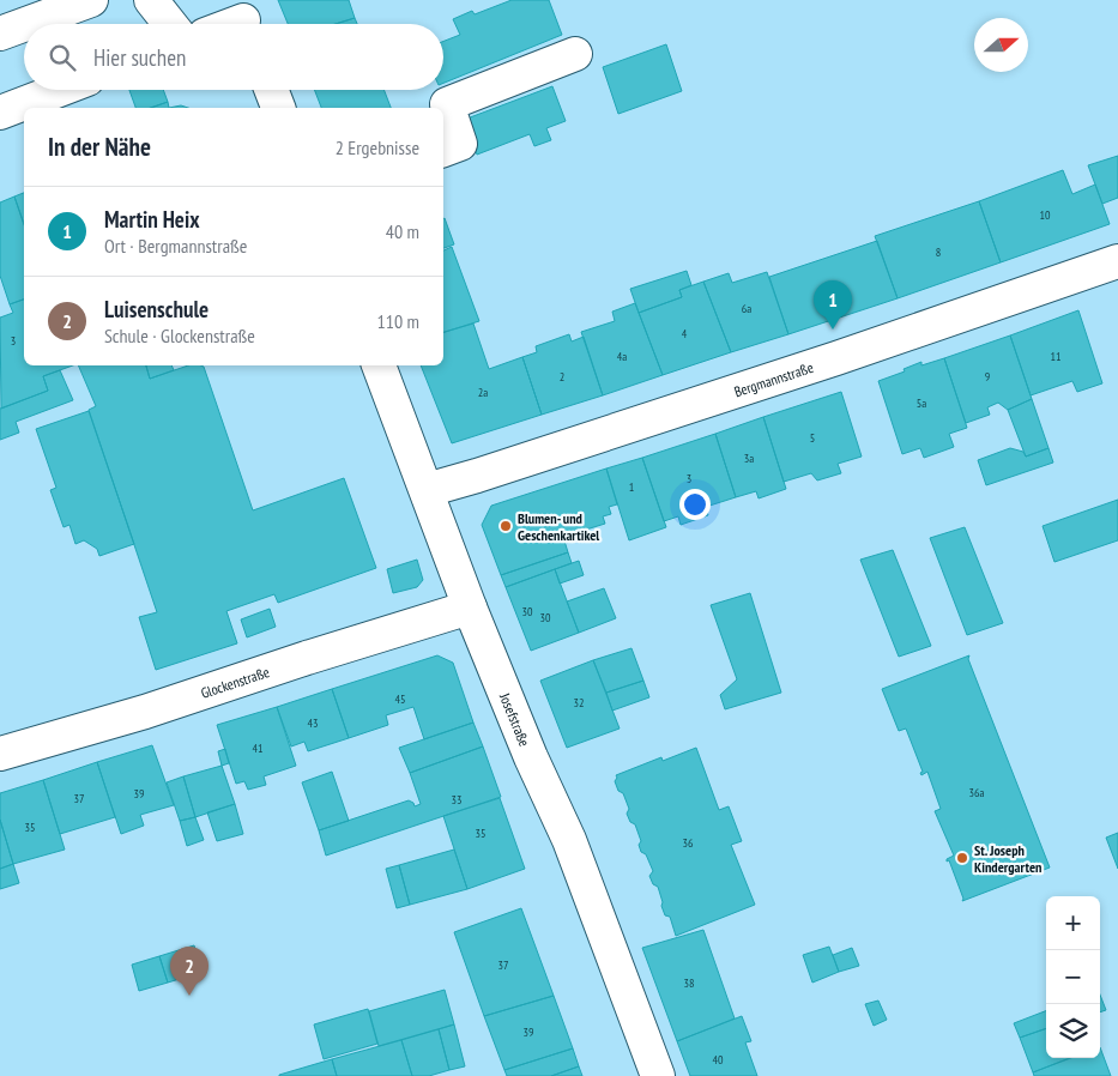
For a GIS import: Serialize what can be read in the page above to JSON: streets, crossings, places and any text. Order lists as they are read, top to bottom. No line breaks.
{"streets":{"street":["Bergmannstraße","Glockenstraße","Josefstraße"]},"crossings":[["Bergmannstraße","Josefstraße"],["Glockenstraße","Josefstraße"]],"places":["Blumen- und Geschenkartikel","St. Joseph Kindergarten"],"house_numbers":["10","8","6a","4","3","4a","11","2","9","2a","5a","5","3a","3","1","30","30","45","32","43","41","36a","39","37","33","35","35","36","37","38","39","40"],"north":"right","page":{"search":"Hier suchen","heading":["In der Nähe","2 Ergebnisse"],"list":[{"mark":"1","name":"Martin Heix","note":"Ort · Bergmannstraße","value":"40 m"},{"mark":"2","name":"Luisenschule","note":"Schule · Glockenstraße","value":"110 m"}],"pins":["1","2"],"map_buttons":["+","−"]}}
